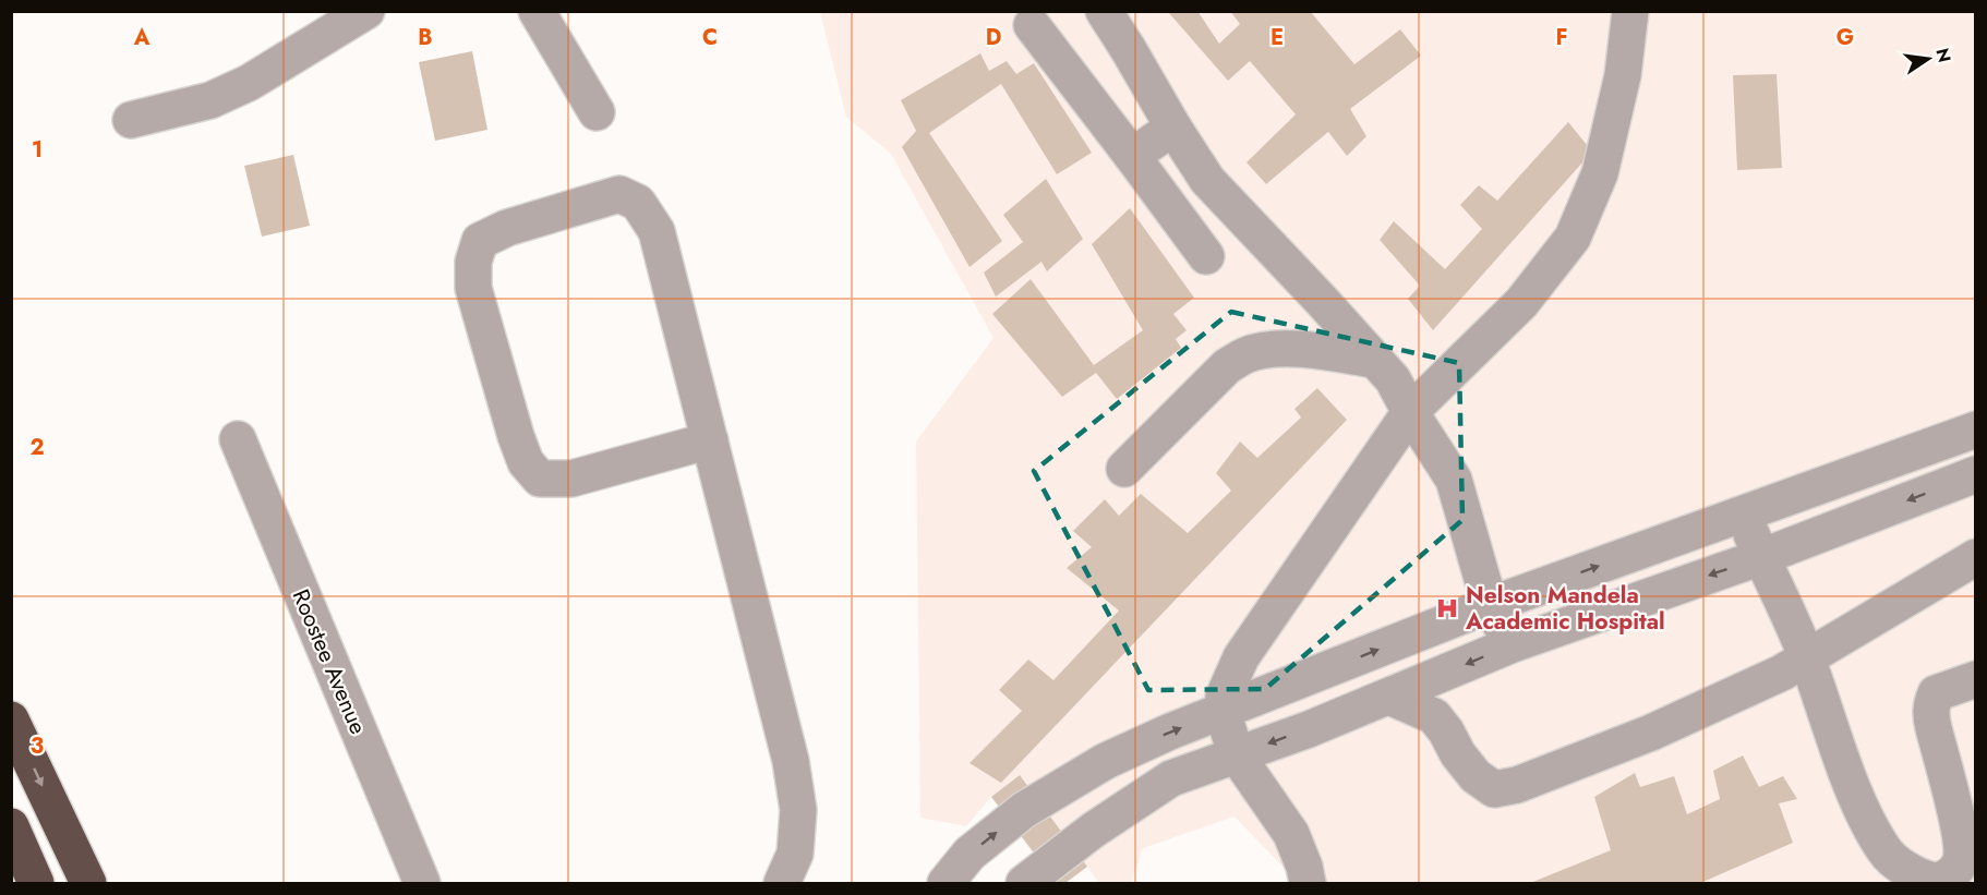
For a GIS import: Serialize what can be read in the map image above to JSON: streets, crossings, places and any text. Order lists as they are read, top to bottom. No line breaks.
{"streets":{"street":["Roostee Avenue"]},"places":{"hospital":["Nelson Mandela Academic Hospital"]},"north":"right","grid":{"columns":["A","B","C","D","E","F","G"],"rows":["1","2","3"]}}
